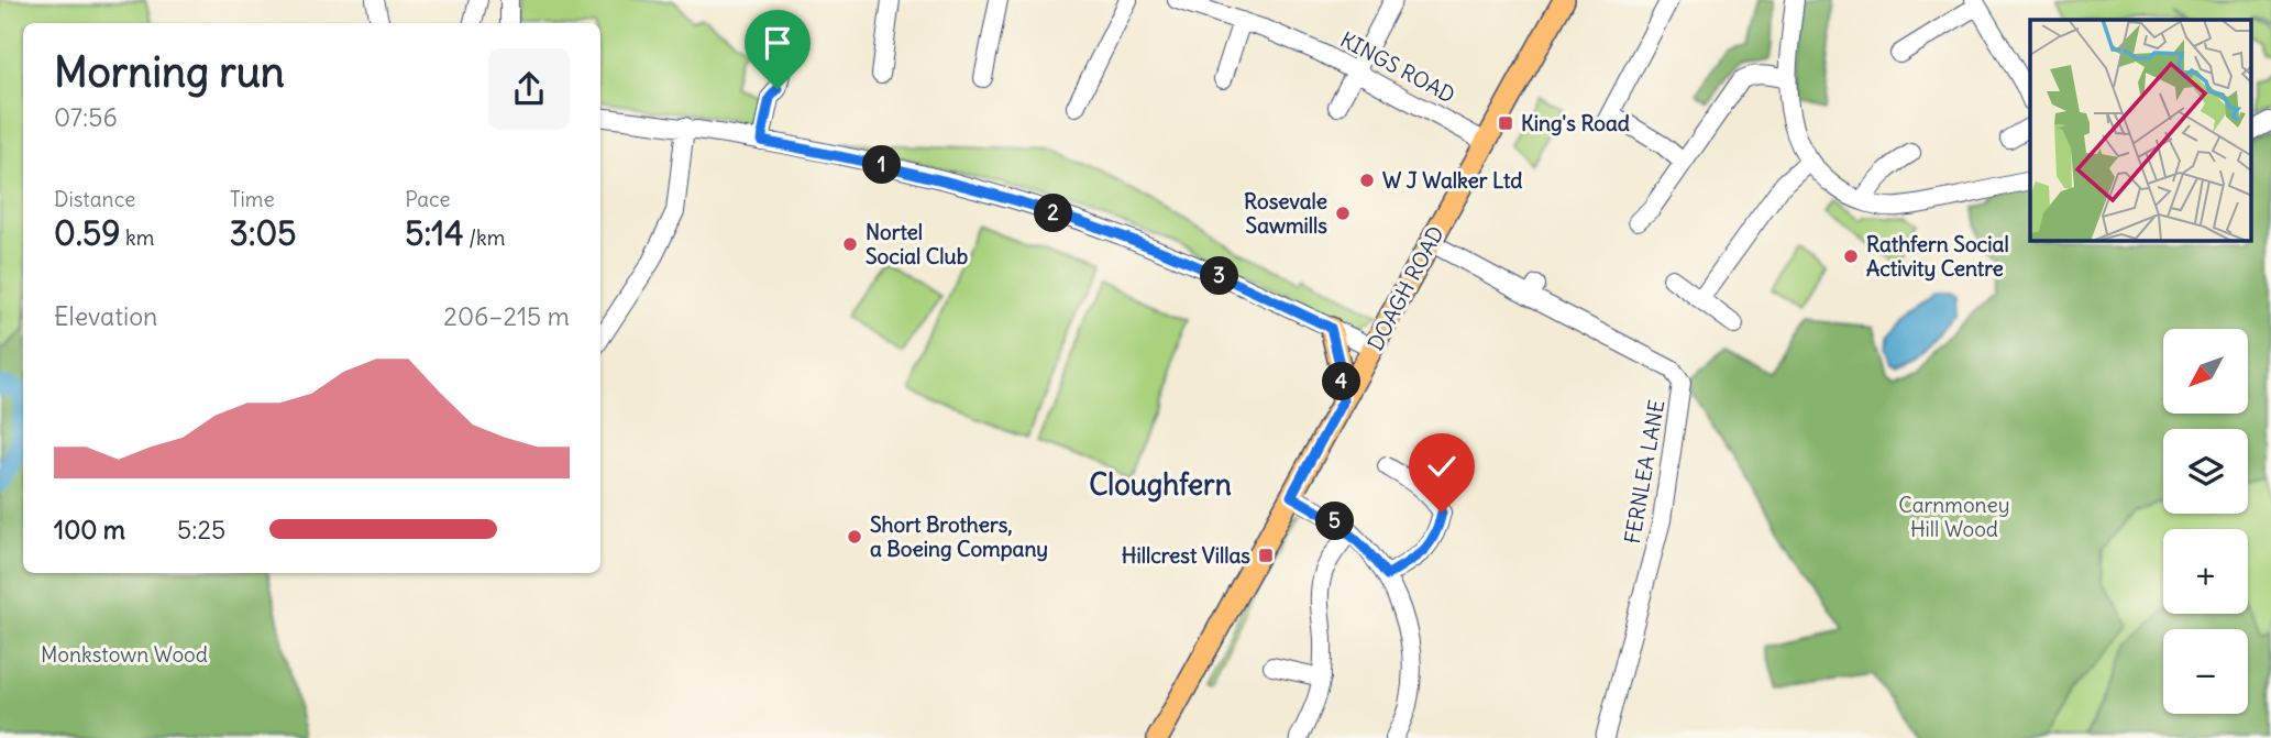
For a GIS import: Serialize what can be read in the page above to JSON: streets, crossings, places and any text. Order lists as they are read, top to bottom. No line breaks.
{"streets":{"main road":["DOAGH ROAD"],"street":["KINGS ROAD","FERNLEA LANE"]},"crossings":[["KINGS ROAD","DOAGH ROAD"],["DOAGH ROAD","FERNLEA LANE"]],"districts":["Cloughfern"],"parks":["Carnmoney Hill Wood","Monkstown Wood"],"places":{"transit":["King's Road","Hillcrest Villas"],"other":["W J Walker Ltd","Rosevale Sawmills","Nortel Social Club","Rathfern Social Activity Centre","Short Brothers, a Boeing Company"]},"north":"bottom left","page":{"heading":["Morning run","07:56"],"pins":["1","2","3","4","5"],"stats":[["Distance","0.59 km"],["Time","3:05"],["Pace","5:14 /km"]],"chart":["Elevation","206–215 m"],"map_buttons":["+","−"],"list":[{"name":"100 m","note":"5:25"}]}}
